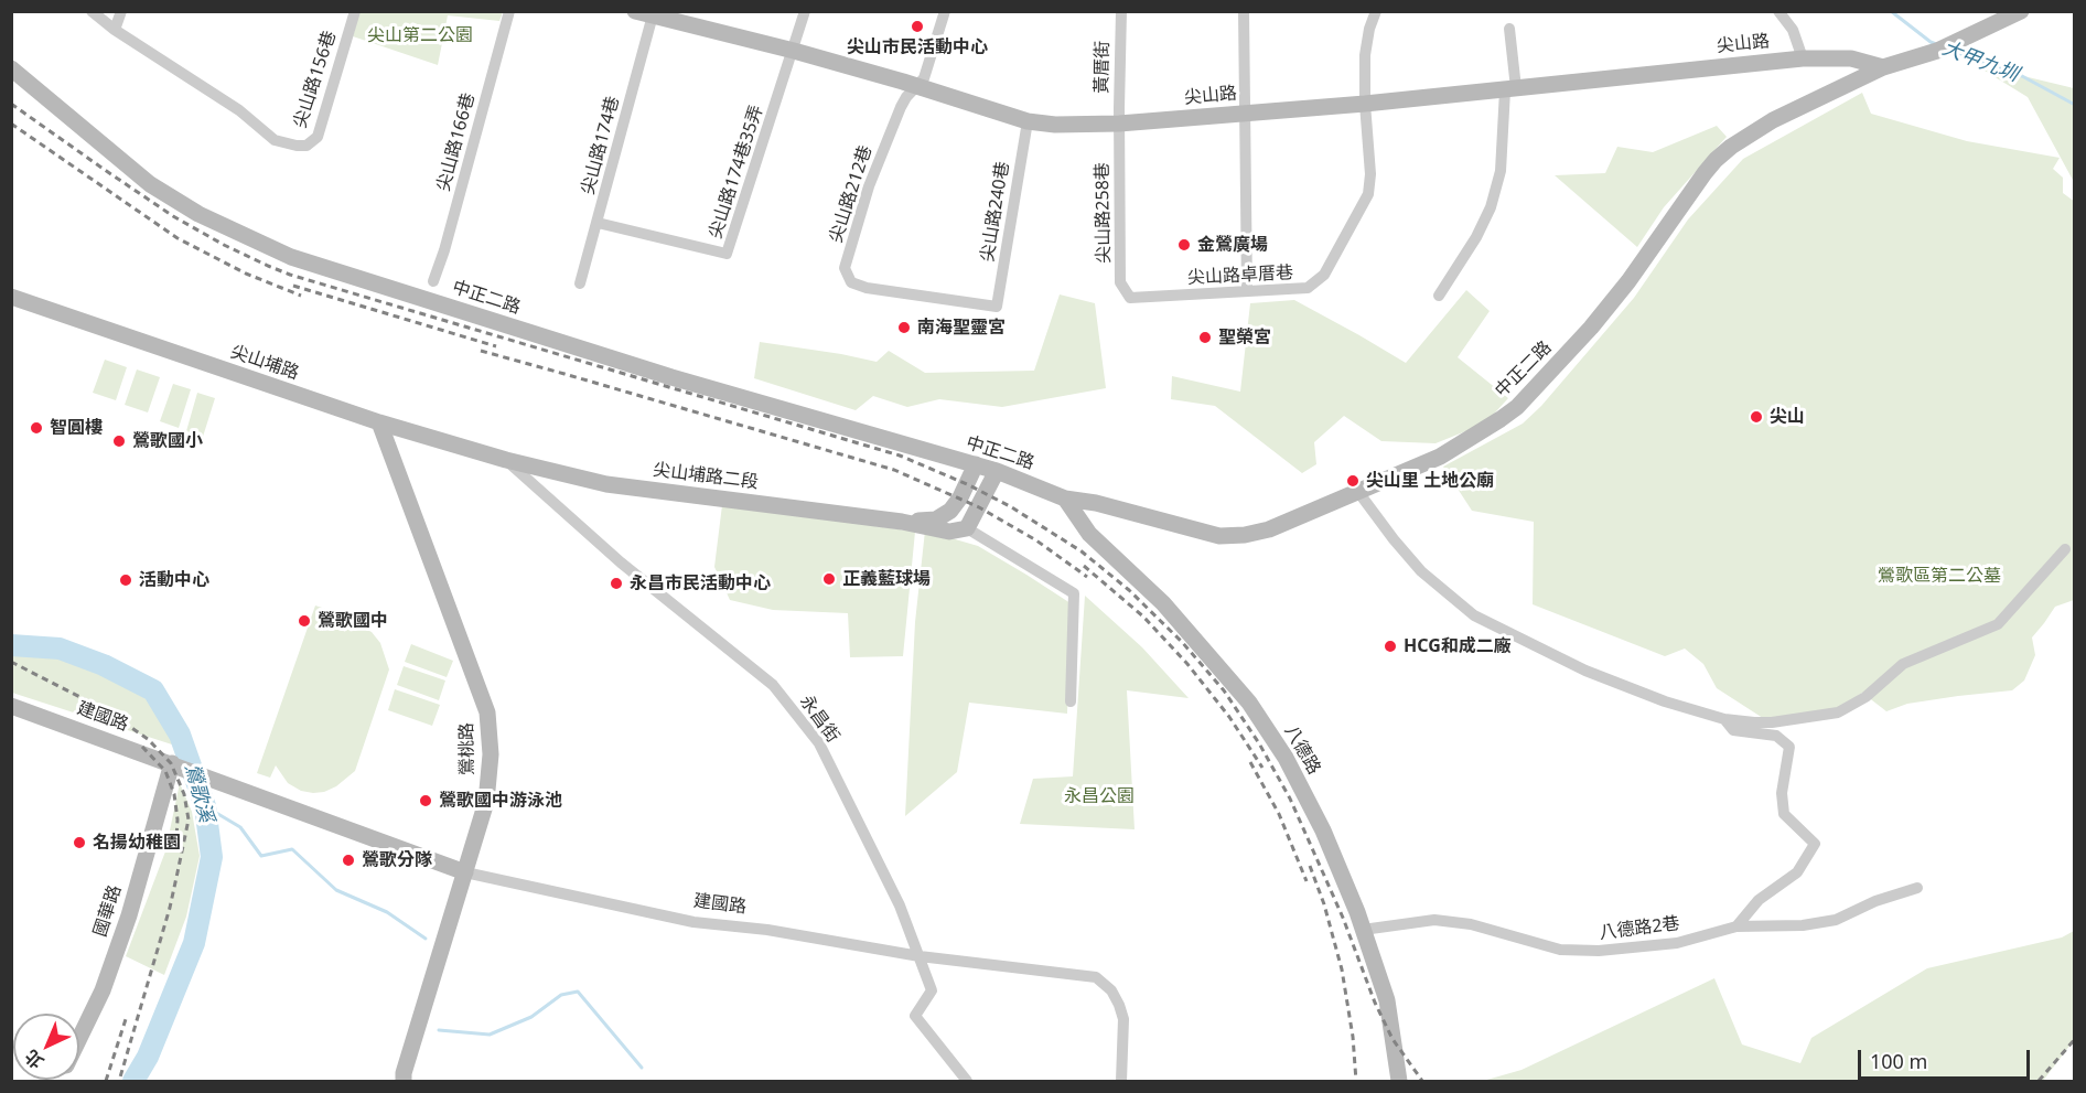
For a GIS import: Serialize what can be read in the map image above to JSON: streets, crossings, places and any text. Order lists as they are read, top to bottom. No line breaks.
{"streets":{"street":["尖山路","黃厝街","尖山路156巷","尖山路166巷","尖山路174巷","尖山路174巷35弄","尖山路212巷","尖山路240巷","尖山路258巷","尖山路卓厝巷","中正二路","尖山埔路","尖山埔路二段","建國路","永昌街","鶯桃路","八德路","國華路","八德路2巷"]},"crossings":[["尖山路","黃厝街"],["尖山路","尖山路174巷"],["尖山路","尖山路174巷35弄"],["尖山路","尖山路212巷"],["尖山路","尖山路240巷"],["尖山路","尖山路258巷"],["尖山路","尖山路卓厝巷"],["尖山路","中正二路"],["黃厝街","尖山路258巷"],["尖山路174巷","尖山路174巷35弄"],["尖山路212巷","尖山路240巷"],["尖山路258巷","尖山路卓厝巷"],["中正二路","八德路"],["尖山埔路","尖山埔路二段"],["尖山埔路","永昌街"],["尖山埔路","鶯桃路"],["尖山埔路二段","永昌街"],["建國路","永昌街"],["建國路","鶯桃路"],["建國路","國華路"],["八德路","八德路2巷"]],"water":["大甲九圳","鶯歌溪"],"parks":["尖山第二公園","鶯歌區第二公墓","永昌公園"],"places":["尖山市民活動中心","金鶯廣場","南海聖靈宮","聖榮宮","尖山","智圓樓","鶯歌國小","尖山里 土地公廟","正義藍球場","活動中心","永昌市民活動中心","鶯歌國中","HCG和成二廠","鶯歌國中游泳池","名揚幼稚園","鶯歌分隊"],"scale_bar":"100 m","north":"bottom left"}
